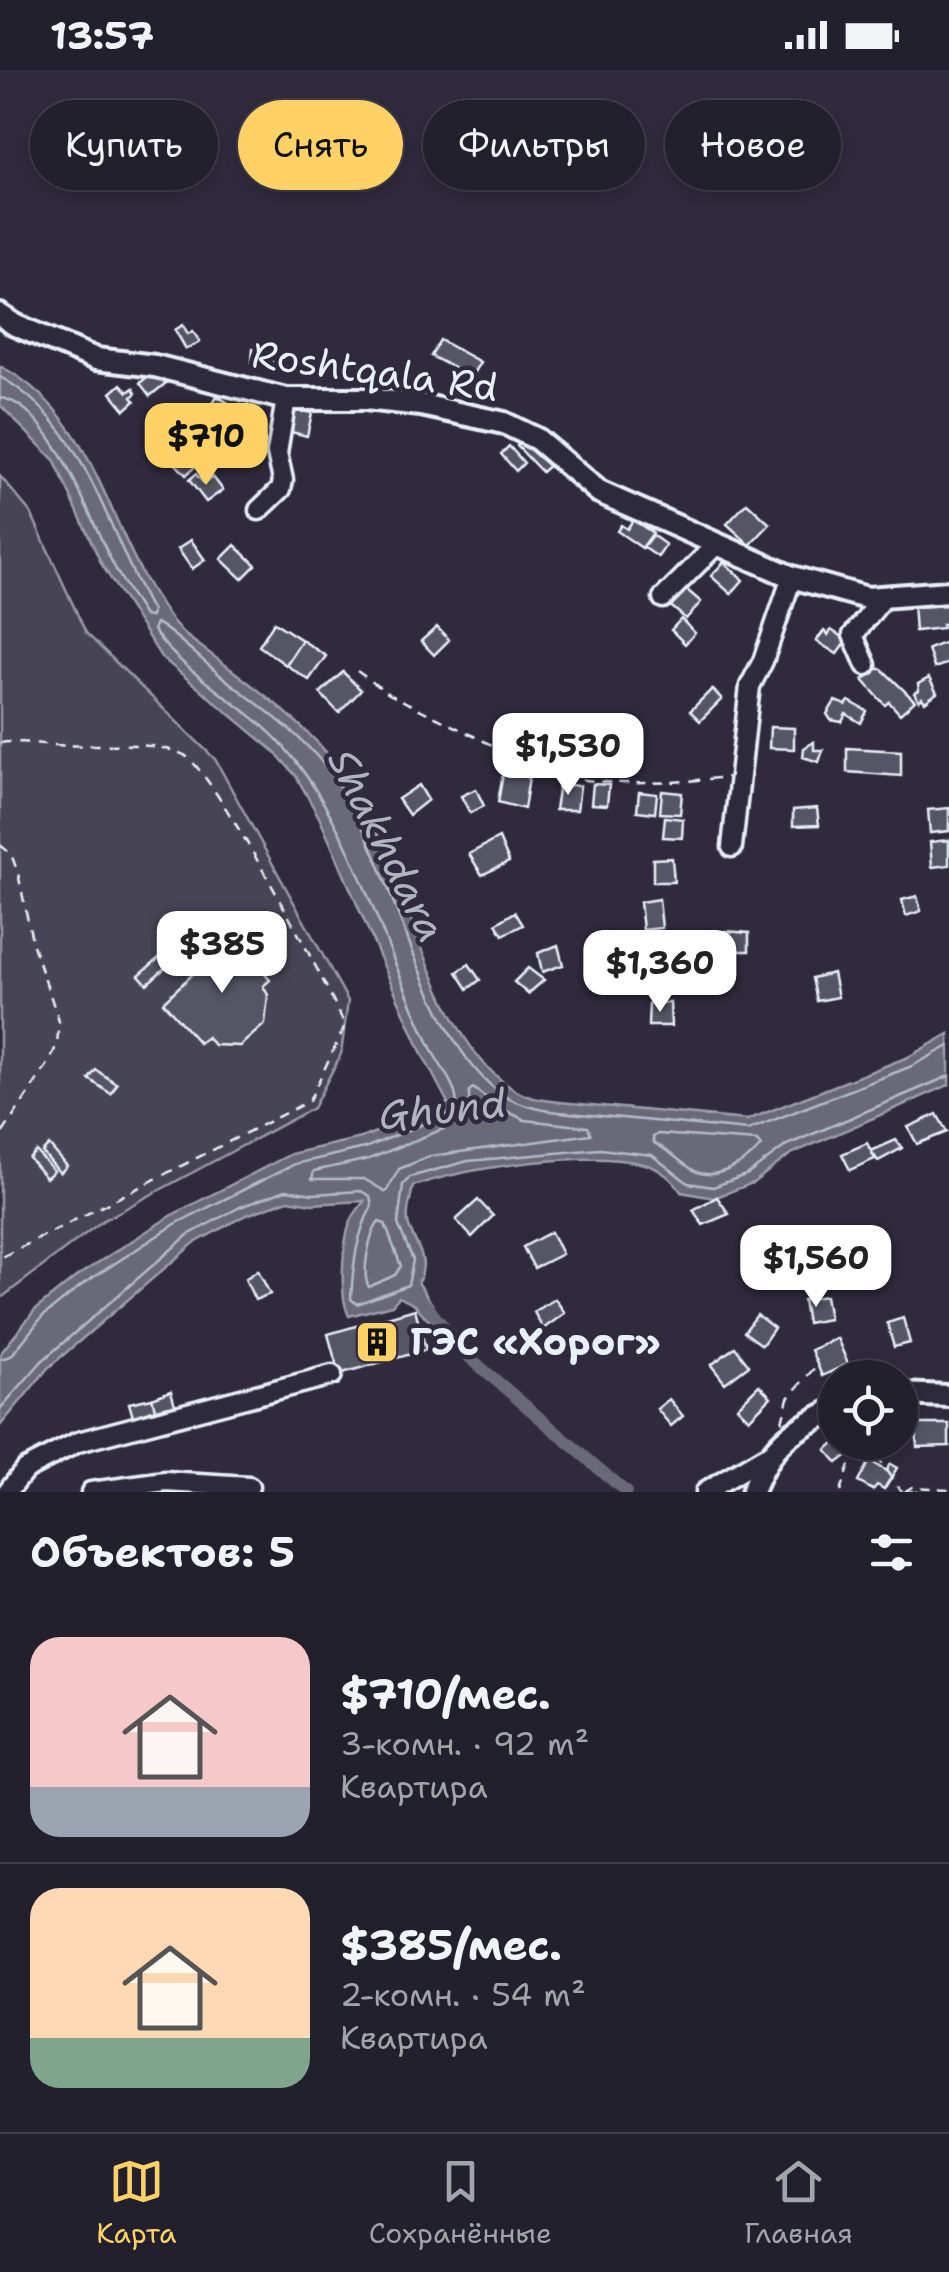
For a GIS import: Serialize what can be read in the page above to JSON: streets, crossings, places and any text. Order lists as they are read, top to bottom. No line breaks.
{"streets":{"main road":["Roshtqala Rd"]},"water":["Shakhdara","Ghund"],"places":{"building":["ГЭС «Хорог»"]},"page":{"status":"13:57","chip":["Купить","Снять","Фильтры","Новое"],"price":["$710","$1,530","$385","$1,360","$1,560"],"heading":"Объектов: 5","list":[{"name":"$710/мес.","note":"3-комн. · 92 m² · Квартира"},{"name":"$385/мес.","note":"2-комн. · 54 m² · Квартира"}],"tabs":["Карта","Сохранённые","Главная"]}}
